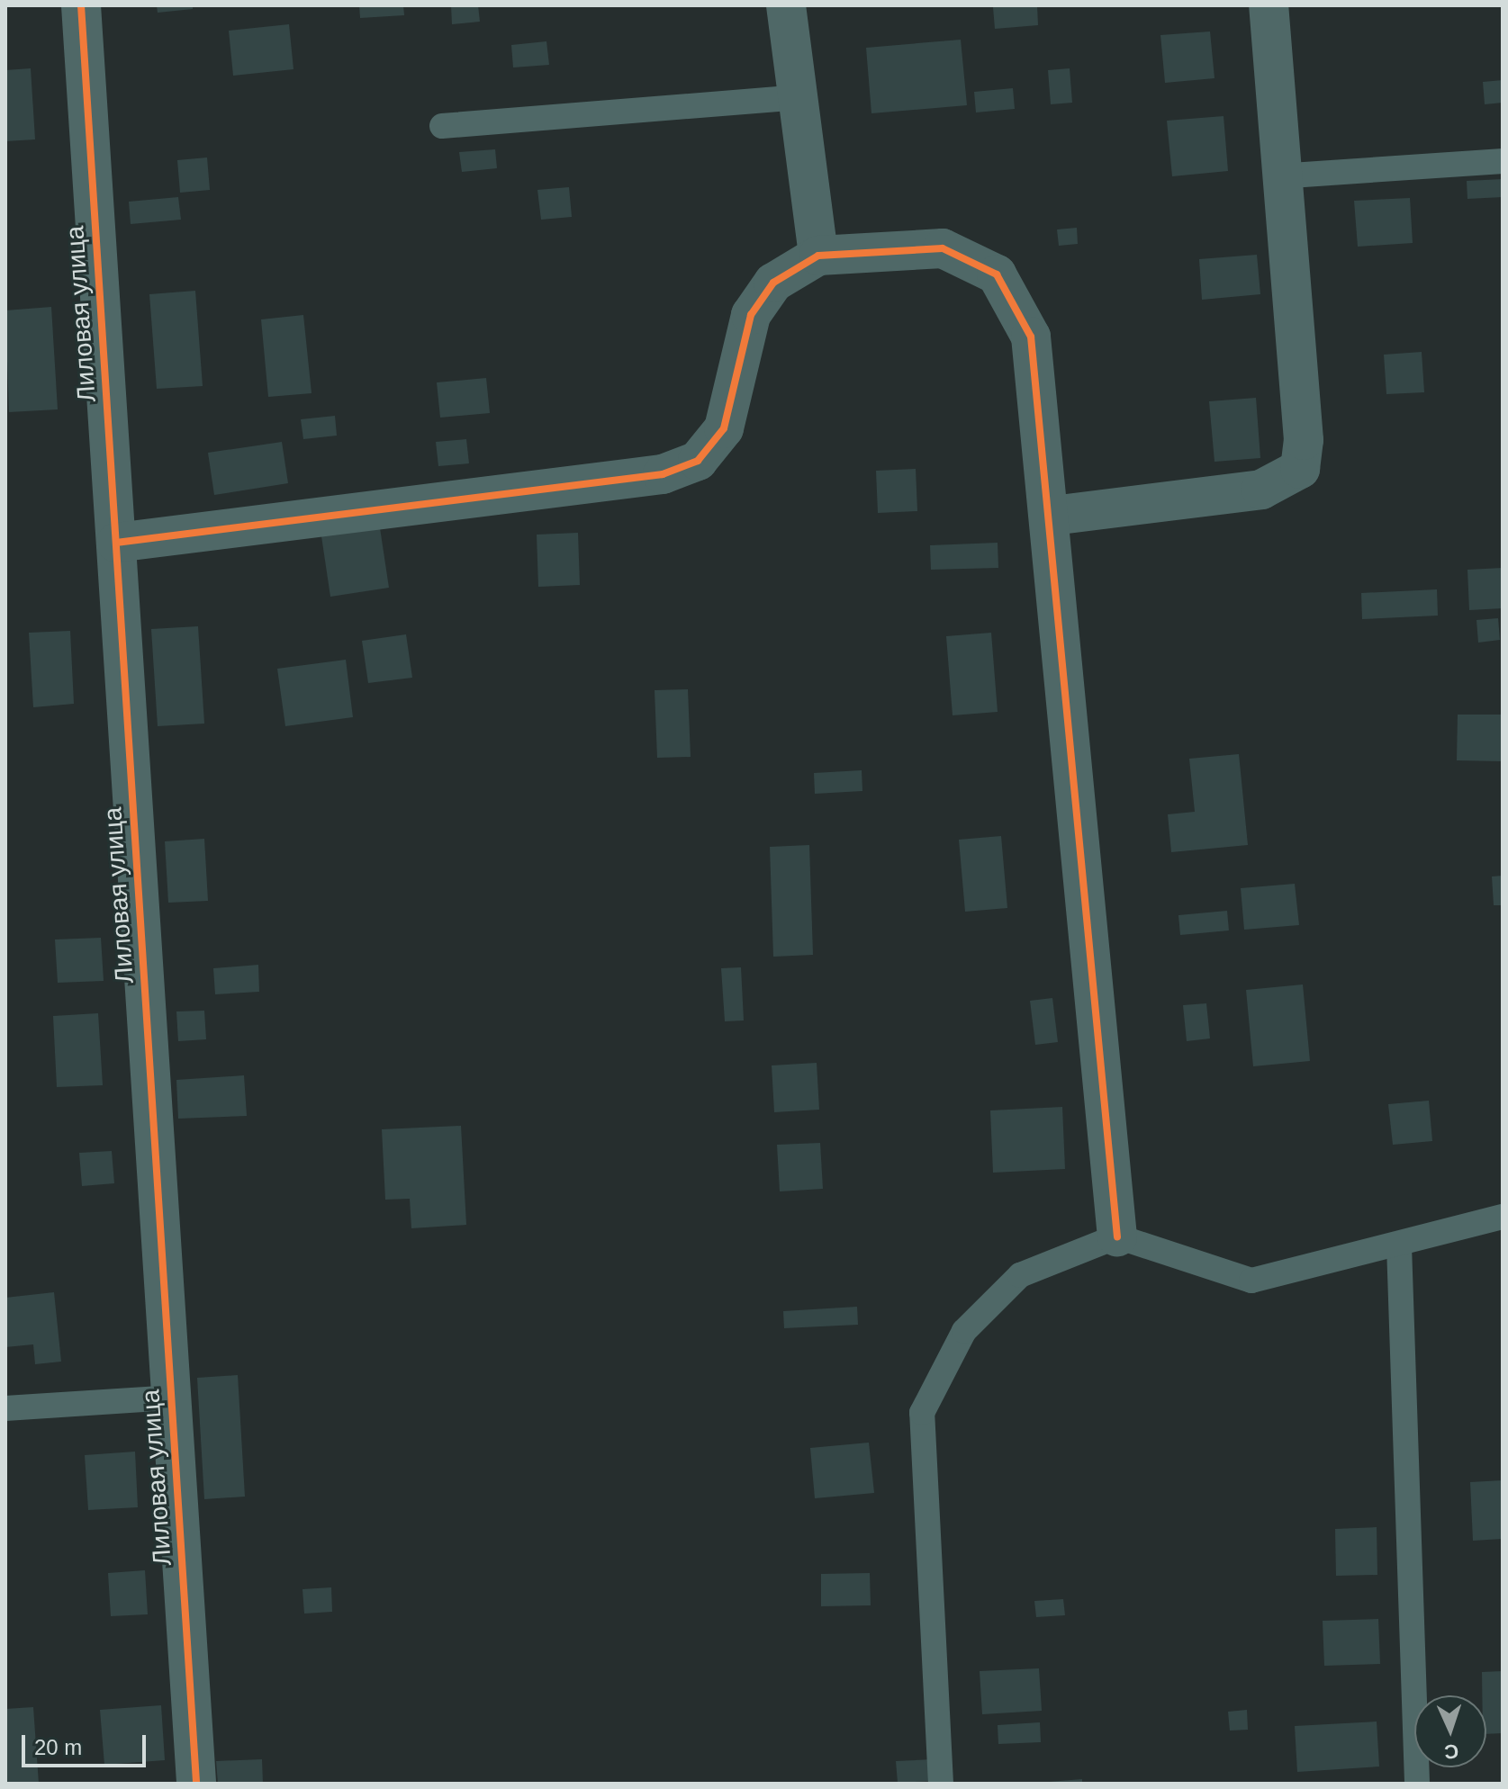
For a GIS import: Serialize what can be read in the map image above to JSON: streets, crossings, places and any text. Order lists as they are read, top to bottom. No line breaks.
{"streets":{"street":["Лиловая улица"]},"scale_bar":"20 m","north":"bottom"}
